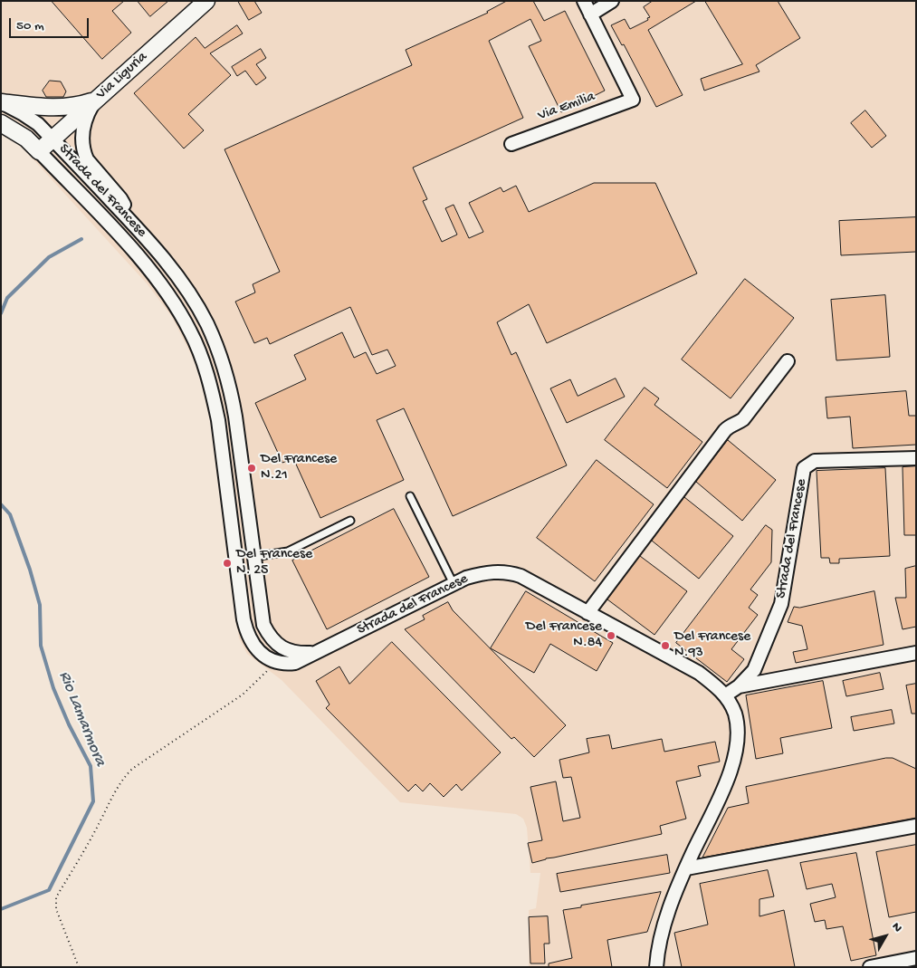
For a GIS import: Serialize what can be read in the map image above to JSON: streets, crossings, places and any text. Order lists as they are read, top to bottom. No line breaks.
{"streets":{"street":["Via Liguria","Via Emilia","Strada del Francese"]},"crossings":[["Via Liguria","Strada del Francese"]],"water":["Rio Lamarmora"],"places":["Del Francese N.21","Del Francese N. 25","Del Francese N.84","Del Francese N.93"],"scale_bar":"50 m","north":"top right"}
